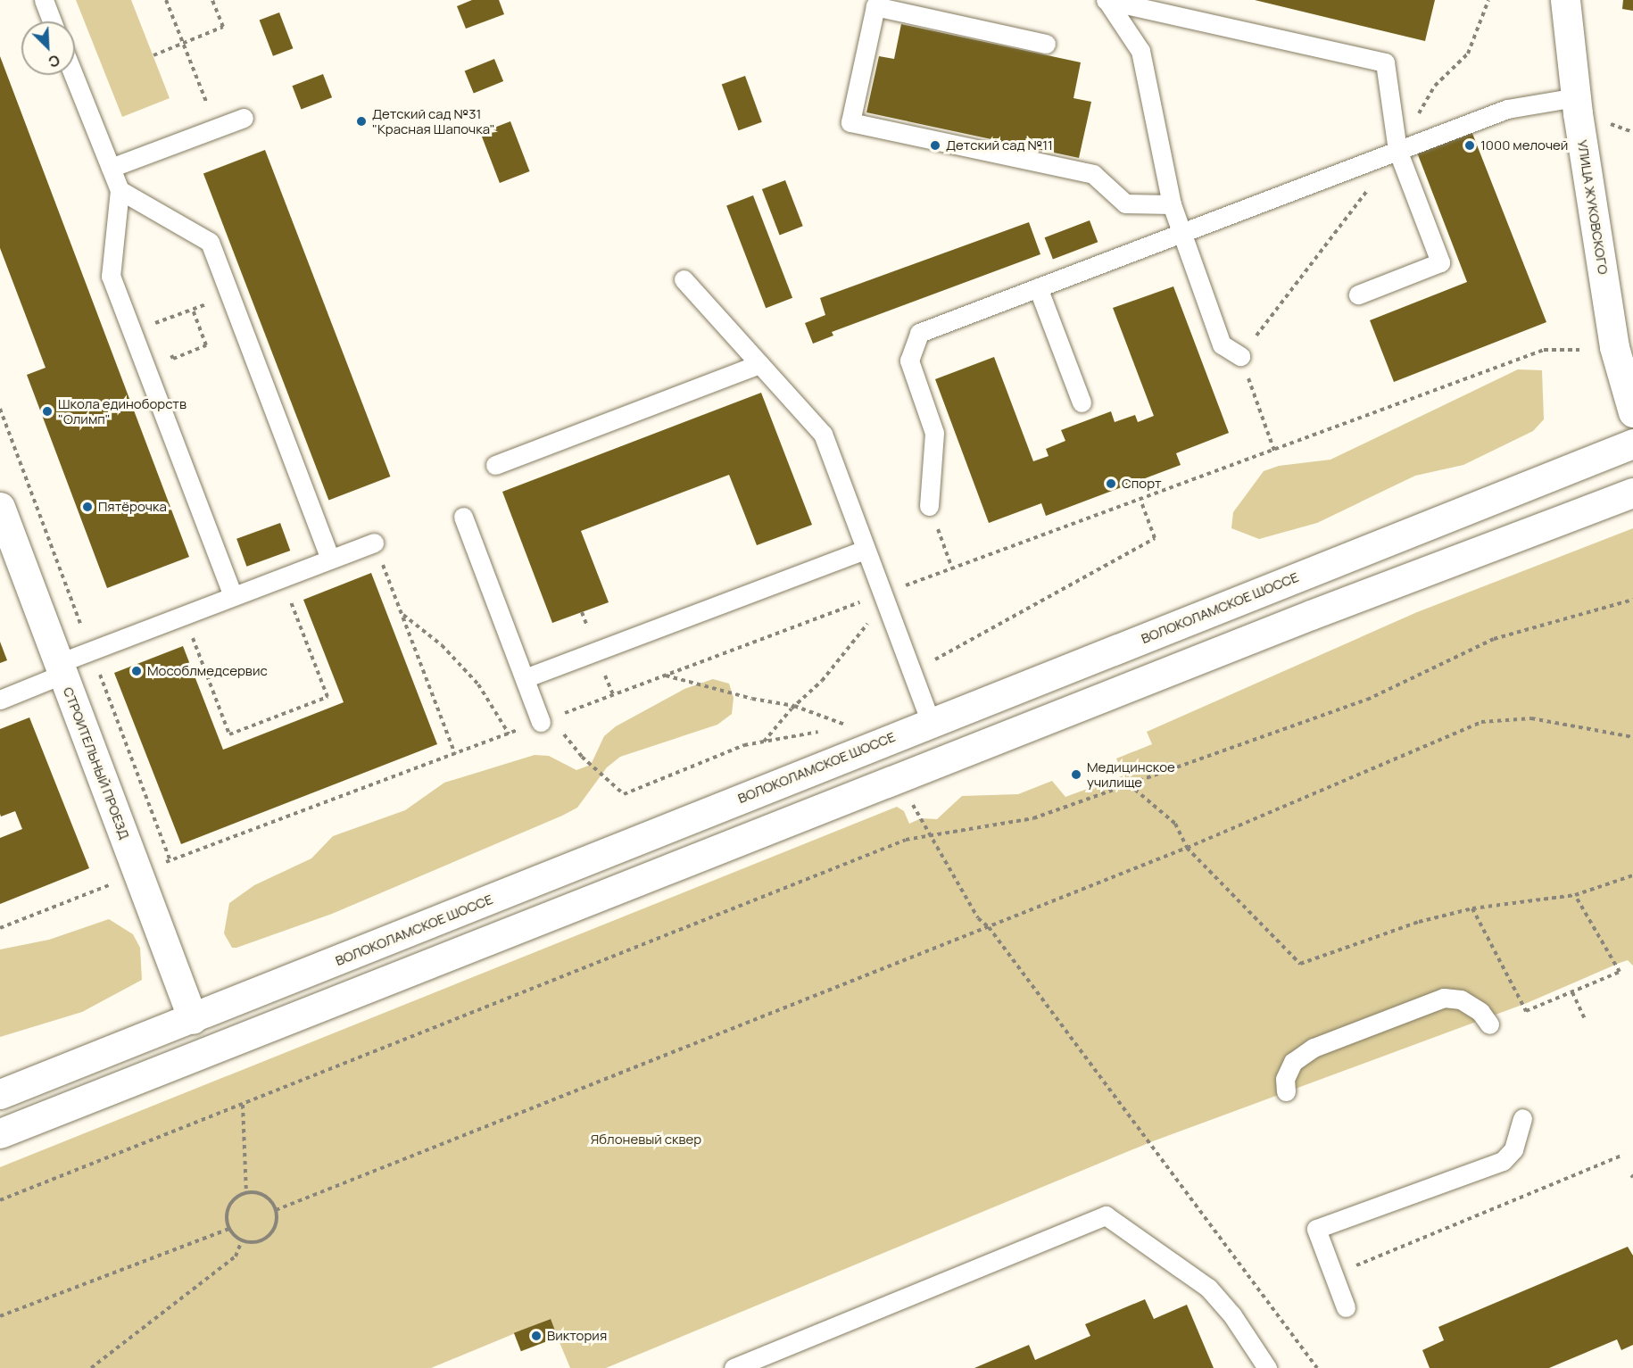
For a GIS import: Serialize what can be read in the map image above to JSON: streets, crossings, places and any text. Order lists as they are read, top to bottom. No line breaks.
{"streets":{"main road":["УЛИЦА ЖУКОВСКОГО","ВОЛОКОЛАМСКОЕ ШОССЕ","СТРОИТЕЛЬНЫЙ ПРОЕЗД"]},"crossings":[["ВОЛОКОЛАМСКОЕ ШОССЕ","СТРОИТЕЛЬНЫЙ ПРОЕЗД"]],"parks":["Яблоневый сквер"],"places":["Детский сад №31 \"Красная Шапочка\"","Детский сад №11","1000 мелочей","Школа единоборств \"Олимп\"","Спорт","Пятёрочка","Мособлмедсервис","Медицинское училище","Виктория"],"north":"bottom right"}
